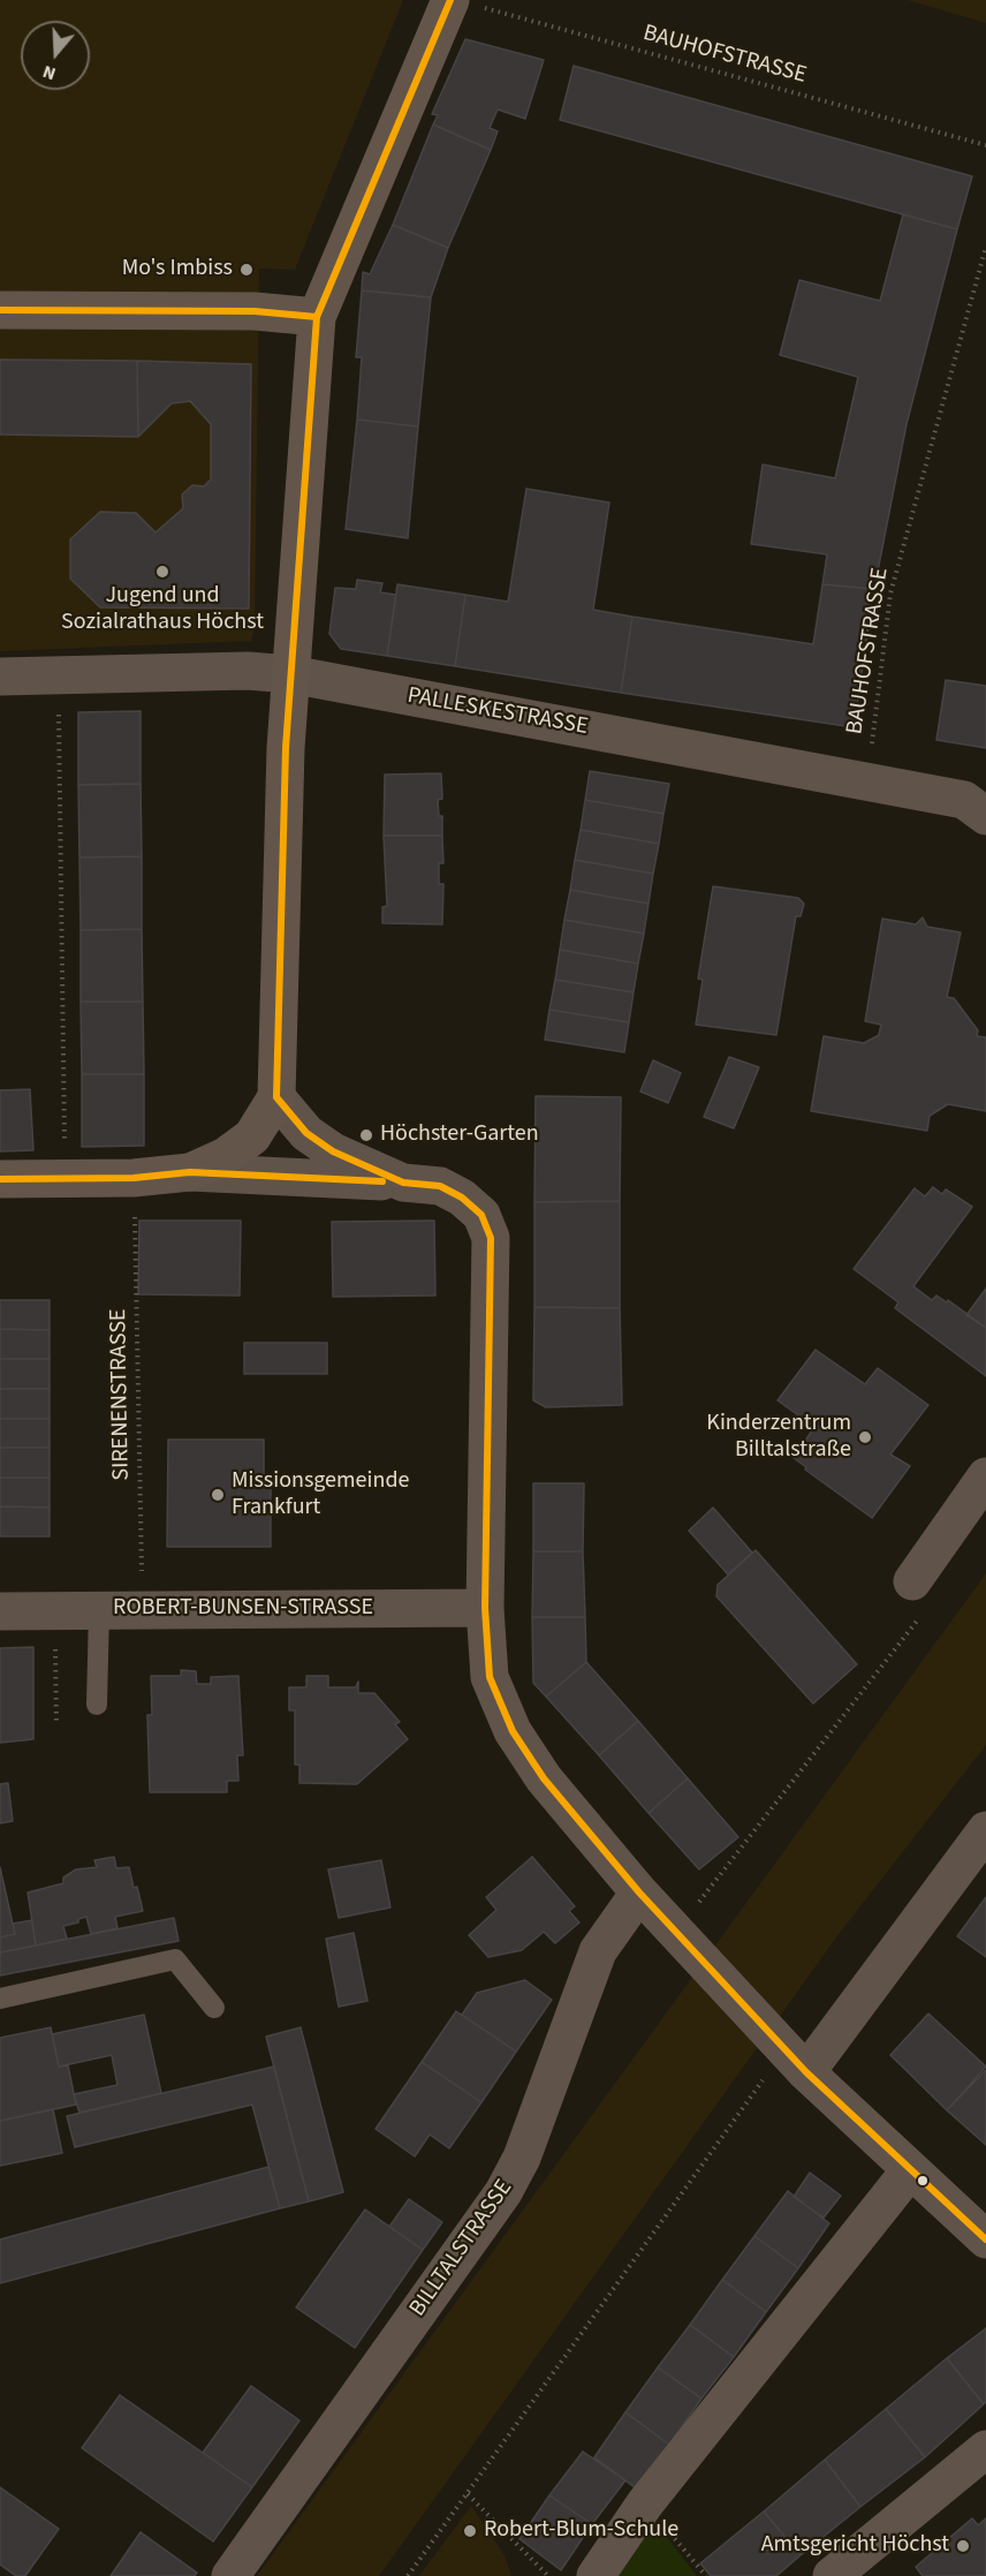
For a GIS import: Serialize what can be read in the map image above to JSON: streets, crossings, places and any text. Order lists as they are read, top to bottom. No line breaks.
{"streets":{"street":["PALLESKESTRASSE","ROBERT-BUNSEN-STRASSE","BILLTALSTRASSE"],"path":["BAUHOFSTRASSE","SIRENENSTRASSE"]},"crossings":[["BAUHOFSTRASSE","PALLESKESTRASSE"],["SIRENENSTRASSE","ROBERT-BUNSEN-STRASSE"]],"places":["Mo's Imbiss","Jugend und Sozialrathaus Höchst","Höchster-Garten","Kinderzentrum Billtalstraße","Missionsgemeinde Frankfurt","Robert-Blum-Schule","Amtsgericht Höchst"],"north":"bottom"}
